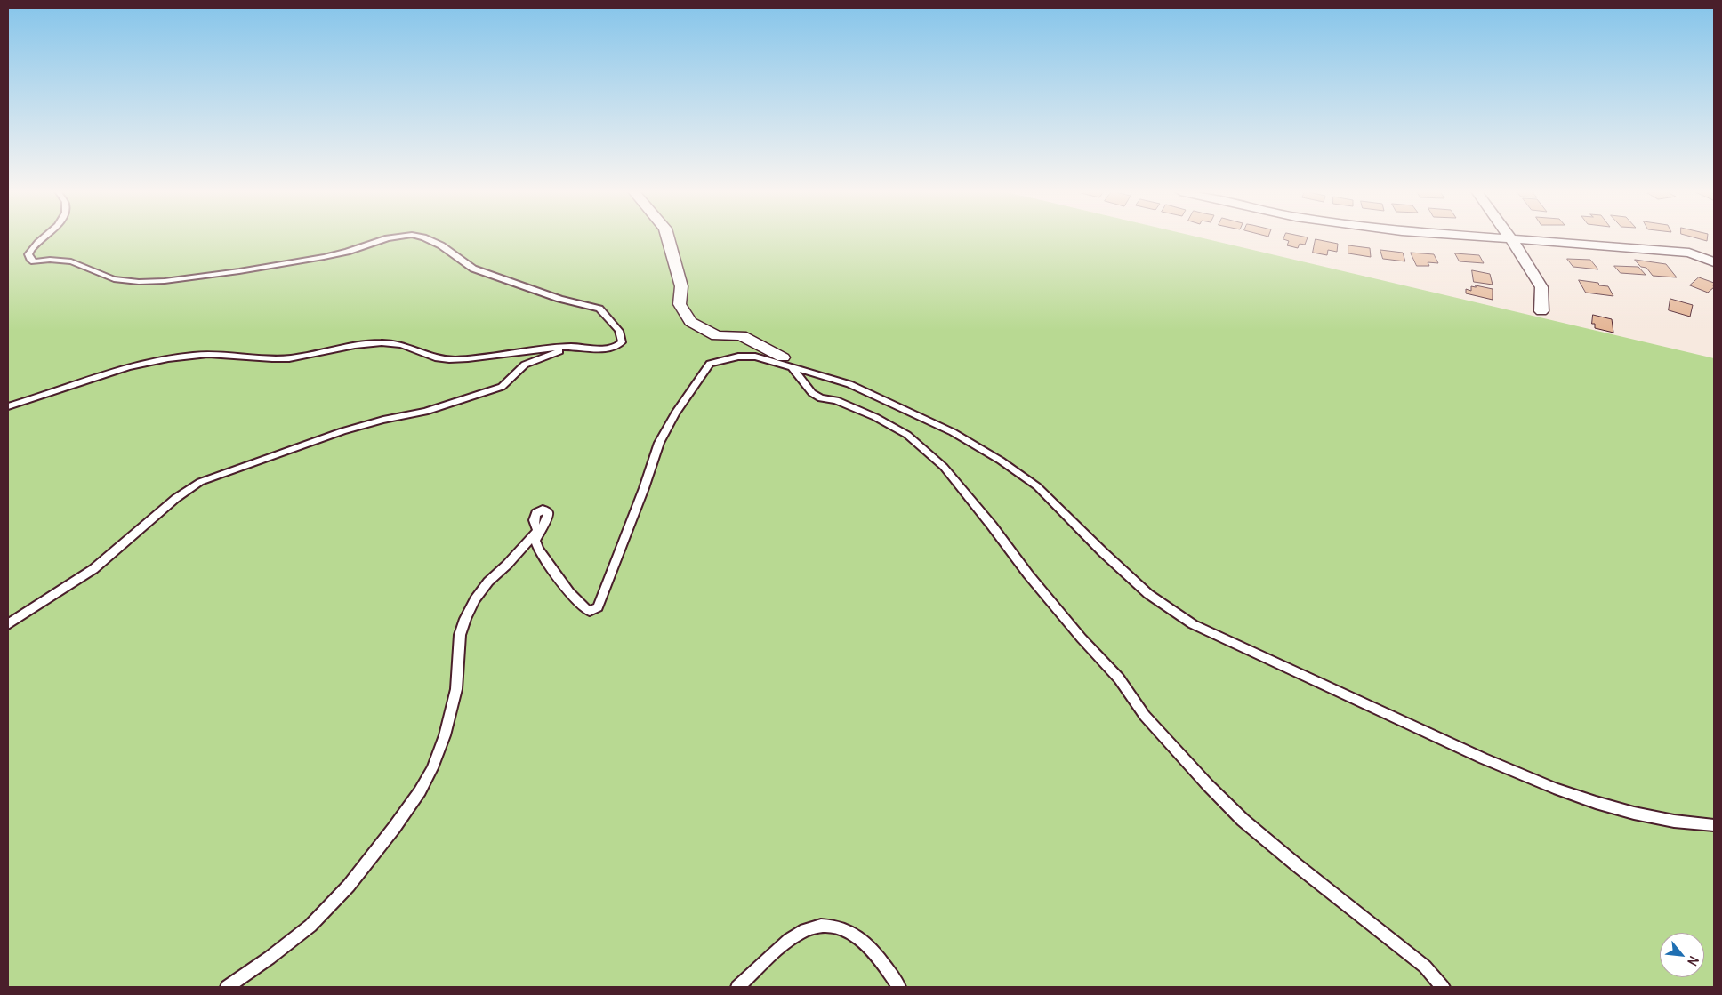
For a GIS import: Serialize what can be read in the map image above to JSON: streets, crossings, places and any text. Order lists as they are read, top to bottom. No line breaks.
{"north":"bottom right"}
